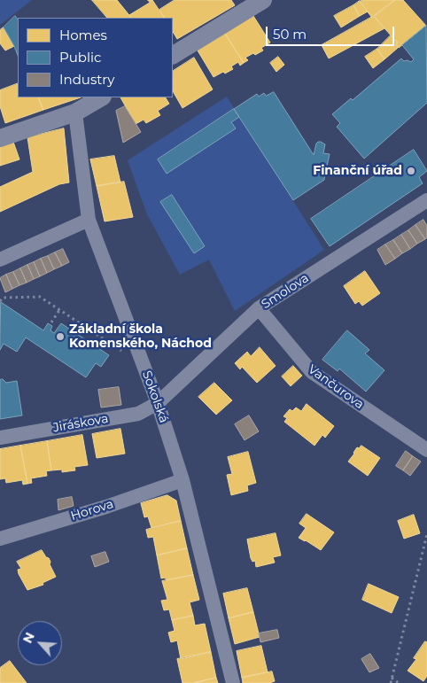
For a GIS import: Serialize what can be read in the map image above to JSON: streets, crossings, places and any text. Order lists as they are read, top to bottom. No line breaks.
{"streets":{"street":["Smolova","Vančurova","Sokolská","Jiráskova","Horova"]},"crossings":[["Smolova","Vančurova"],["Smolova","Sokolská"],["Smolova","Jiráskova"],["Sokolská","Jiráskova"],["Sokolská","Horova"]],"places":["Finanční úřad","Základní škola Komenského, Náchod"],"legend":["Homes","Public","Industry"],"scale_bar":"50 m","north":"top left"}
